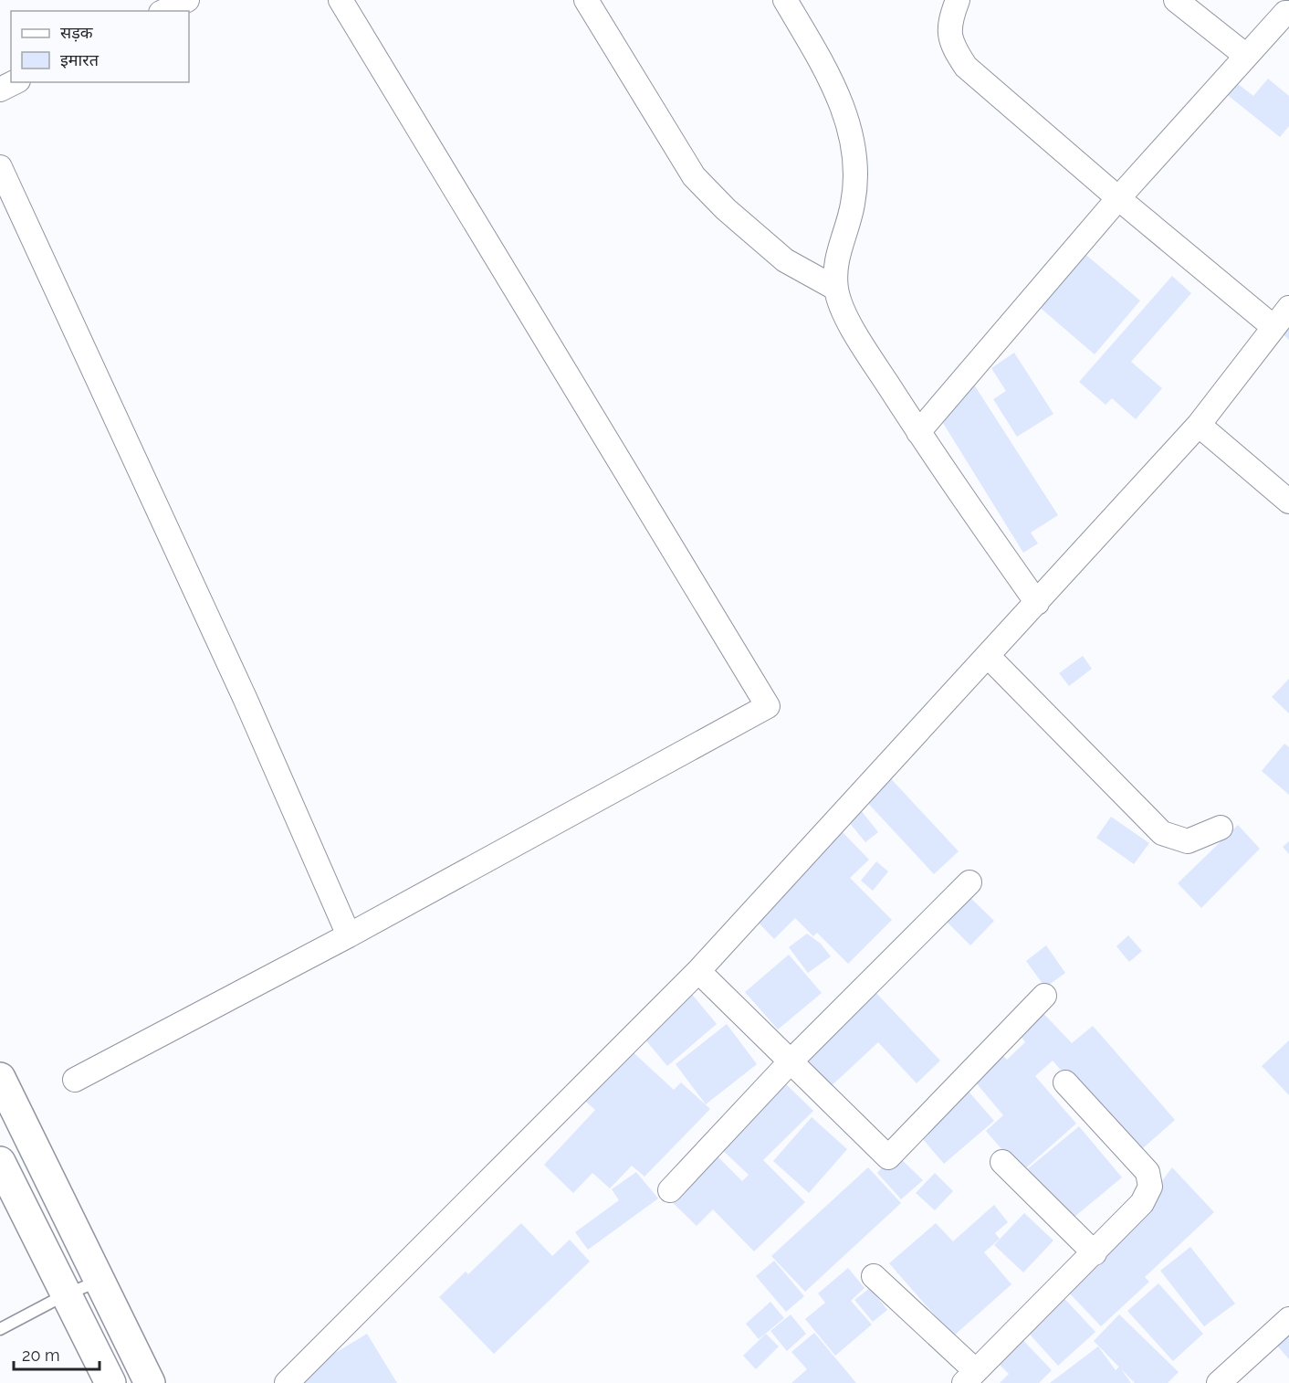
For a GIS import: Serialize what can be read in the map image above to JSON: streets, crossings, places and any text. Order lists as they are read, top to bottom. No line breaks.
{"legend":["सड़क","इमारत"],"scale_bar":"20 m"}
